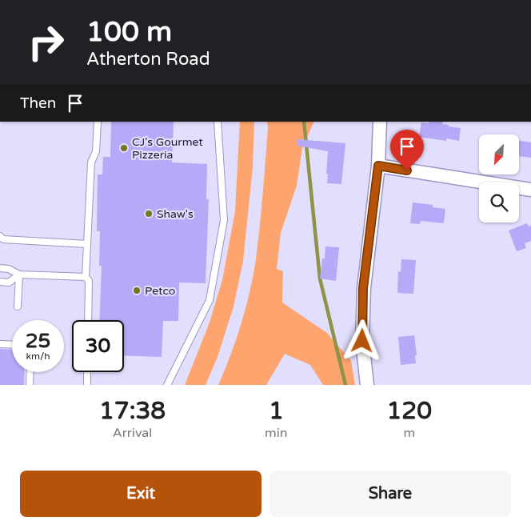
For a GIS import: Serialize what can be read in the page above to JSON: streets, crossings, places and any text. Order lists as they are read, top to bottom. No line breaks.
{"places":["CJ's Gourmet Pizzeria","Shaw's","Petco"],"north":"bottom left","page":{"turn":["100 m","Atherton Road"],"then":"Then","speed":"25 km/h","limit":"30","eta":["17:38","Arrival","1","min","120","m"],"buttons":["Exit","Share"]}}
